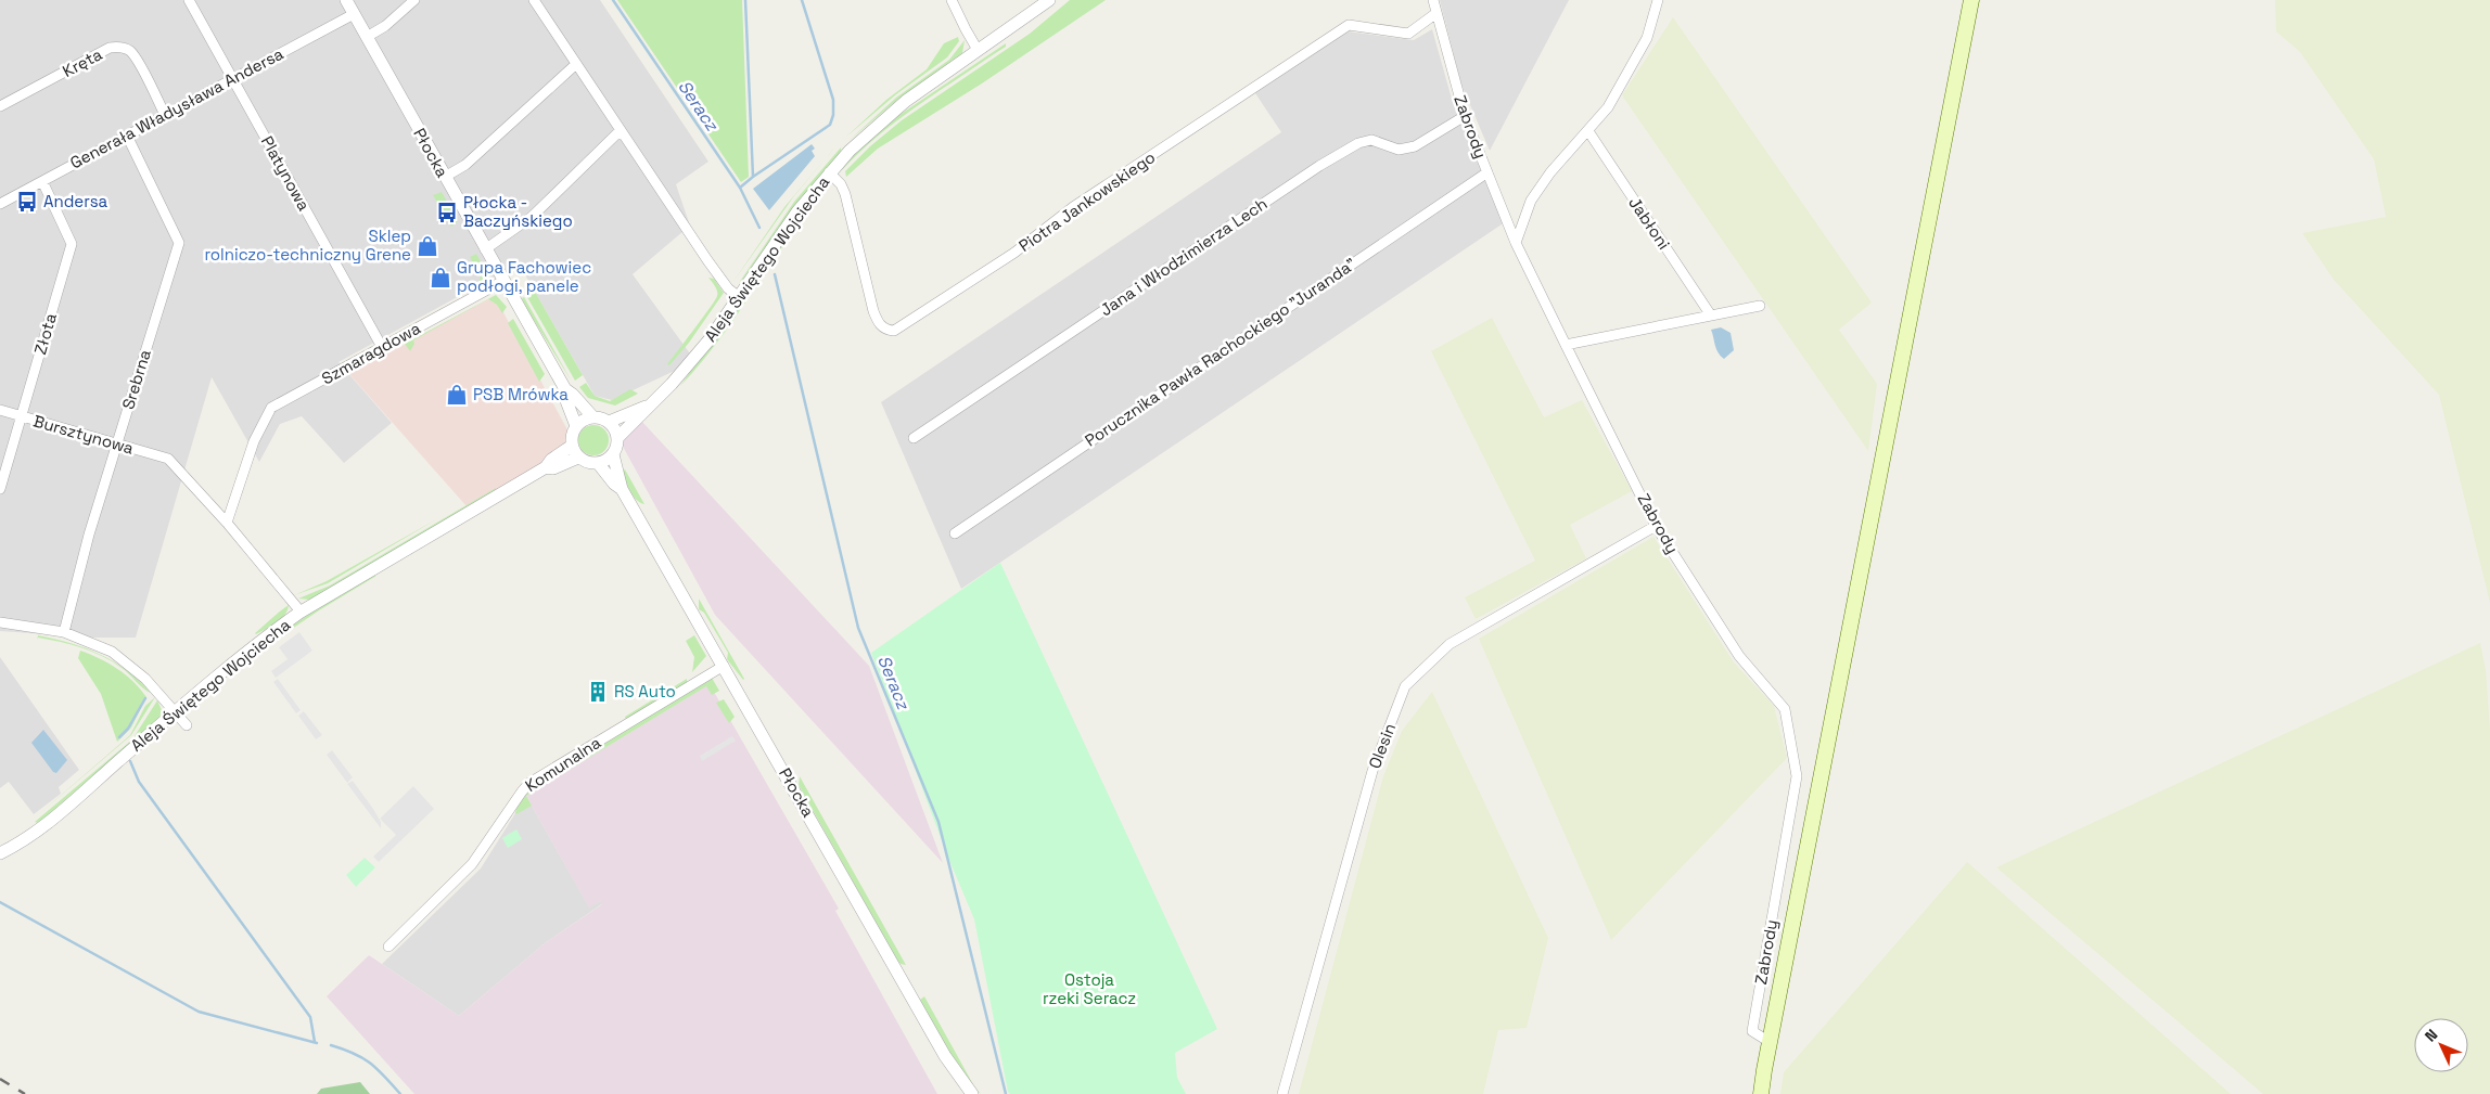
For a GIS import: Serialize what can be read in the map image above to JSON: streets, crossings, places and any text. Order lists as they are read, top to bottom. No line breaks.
{"streets":{"street":["Kręta","Generała Władysława Andersa","Zabrody","Płocka","Platynowa","Piotra Jankowskiego","Jabłoni","Jana i Włodzimierza Lech","Aleja Świętego Wojciecha","Złota","Porucznika Pawła Rachockiego \"Juranda\"","Szmaragdowa","Srebrna","Bursztynowa","Olesin","Komunalna"]},"crossings":[["Kręta","Generała Władysława Andersa"],["Generała Władysława Andersa","Płocka"],["Generała Władysława Andersa","Platynowa"],["Generała Władysława Andersa","Złota"],["Generała Władysława Andersa","Srebrna"],["Zabrody","Piotra Jankowskiego"],["Zabrody","Jana i Włodzimierza Lech"],["Zabrody","Porucznika Pawła Rachockiego \"Juranda\""],["Zabrody","Olesin"],["Płocka","Aleja Świętego Wojciecha"],["Płocka","Szmaragdowa"],["Płocka","Komunalna"],["Platynowa","Szmaragdowa"],["Piotra Jankowskiego","Aleja Świętego Wojciecha"],["Złota","Bursztynowa"],["Szmaragdowa","Bursztynowa"],["Srebrna","Bursztynowa"]],"water":["Seracz"],"parks":["Ostoja rzeki Seracz"],"places":{"bus stop":["Andersa","Płocka - Baczyńskiego"],"shop":["Sklep rolniczo-techniczny Grene","Grupa Fachowiec podłogi, panele","PSB Mrówka"],"building":["RS Auto"]},"north":"top left"}
